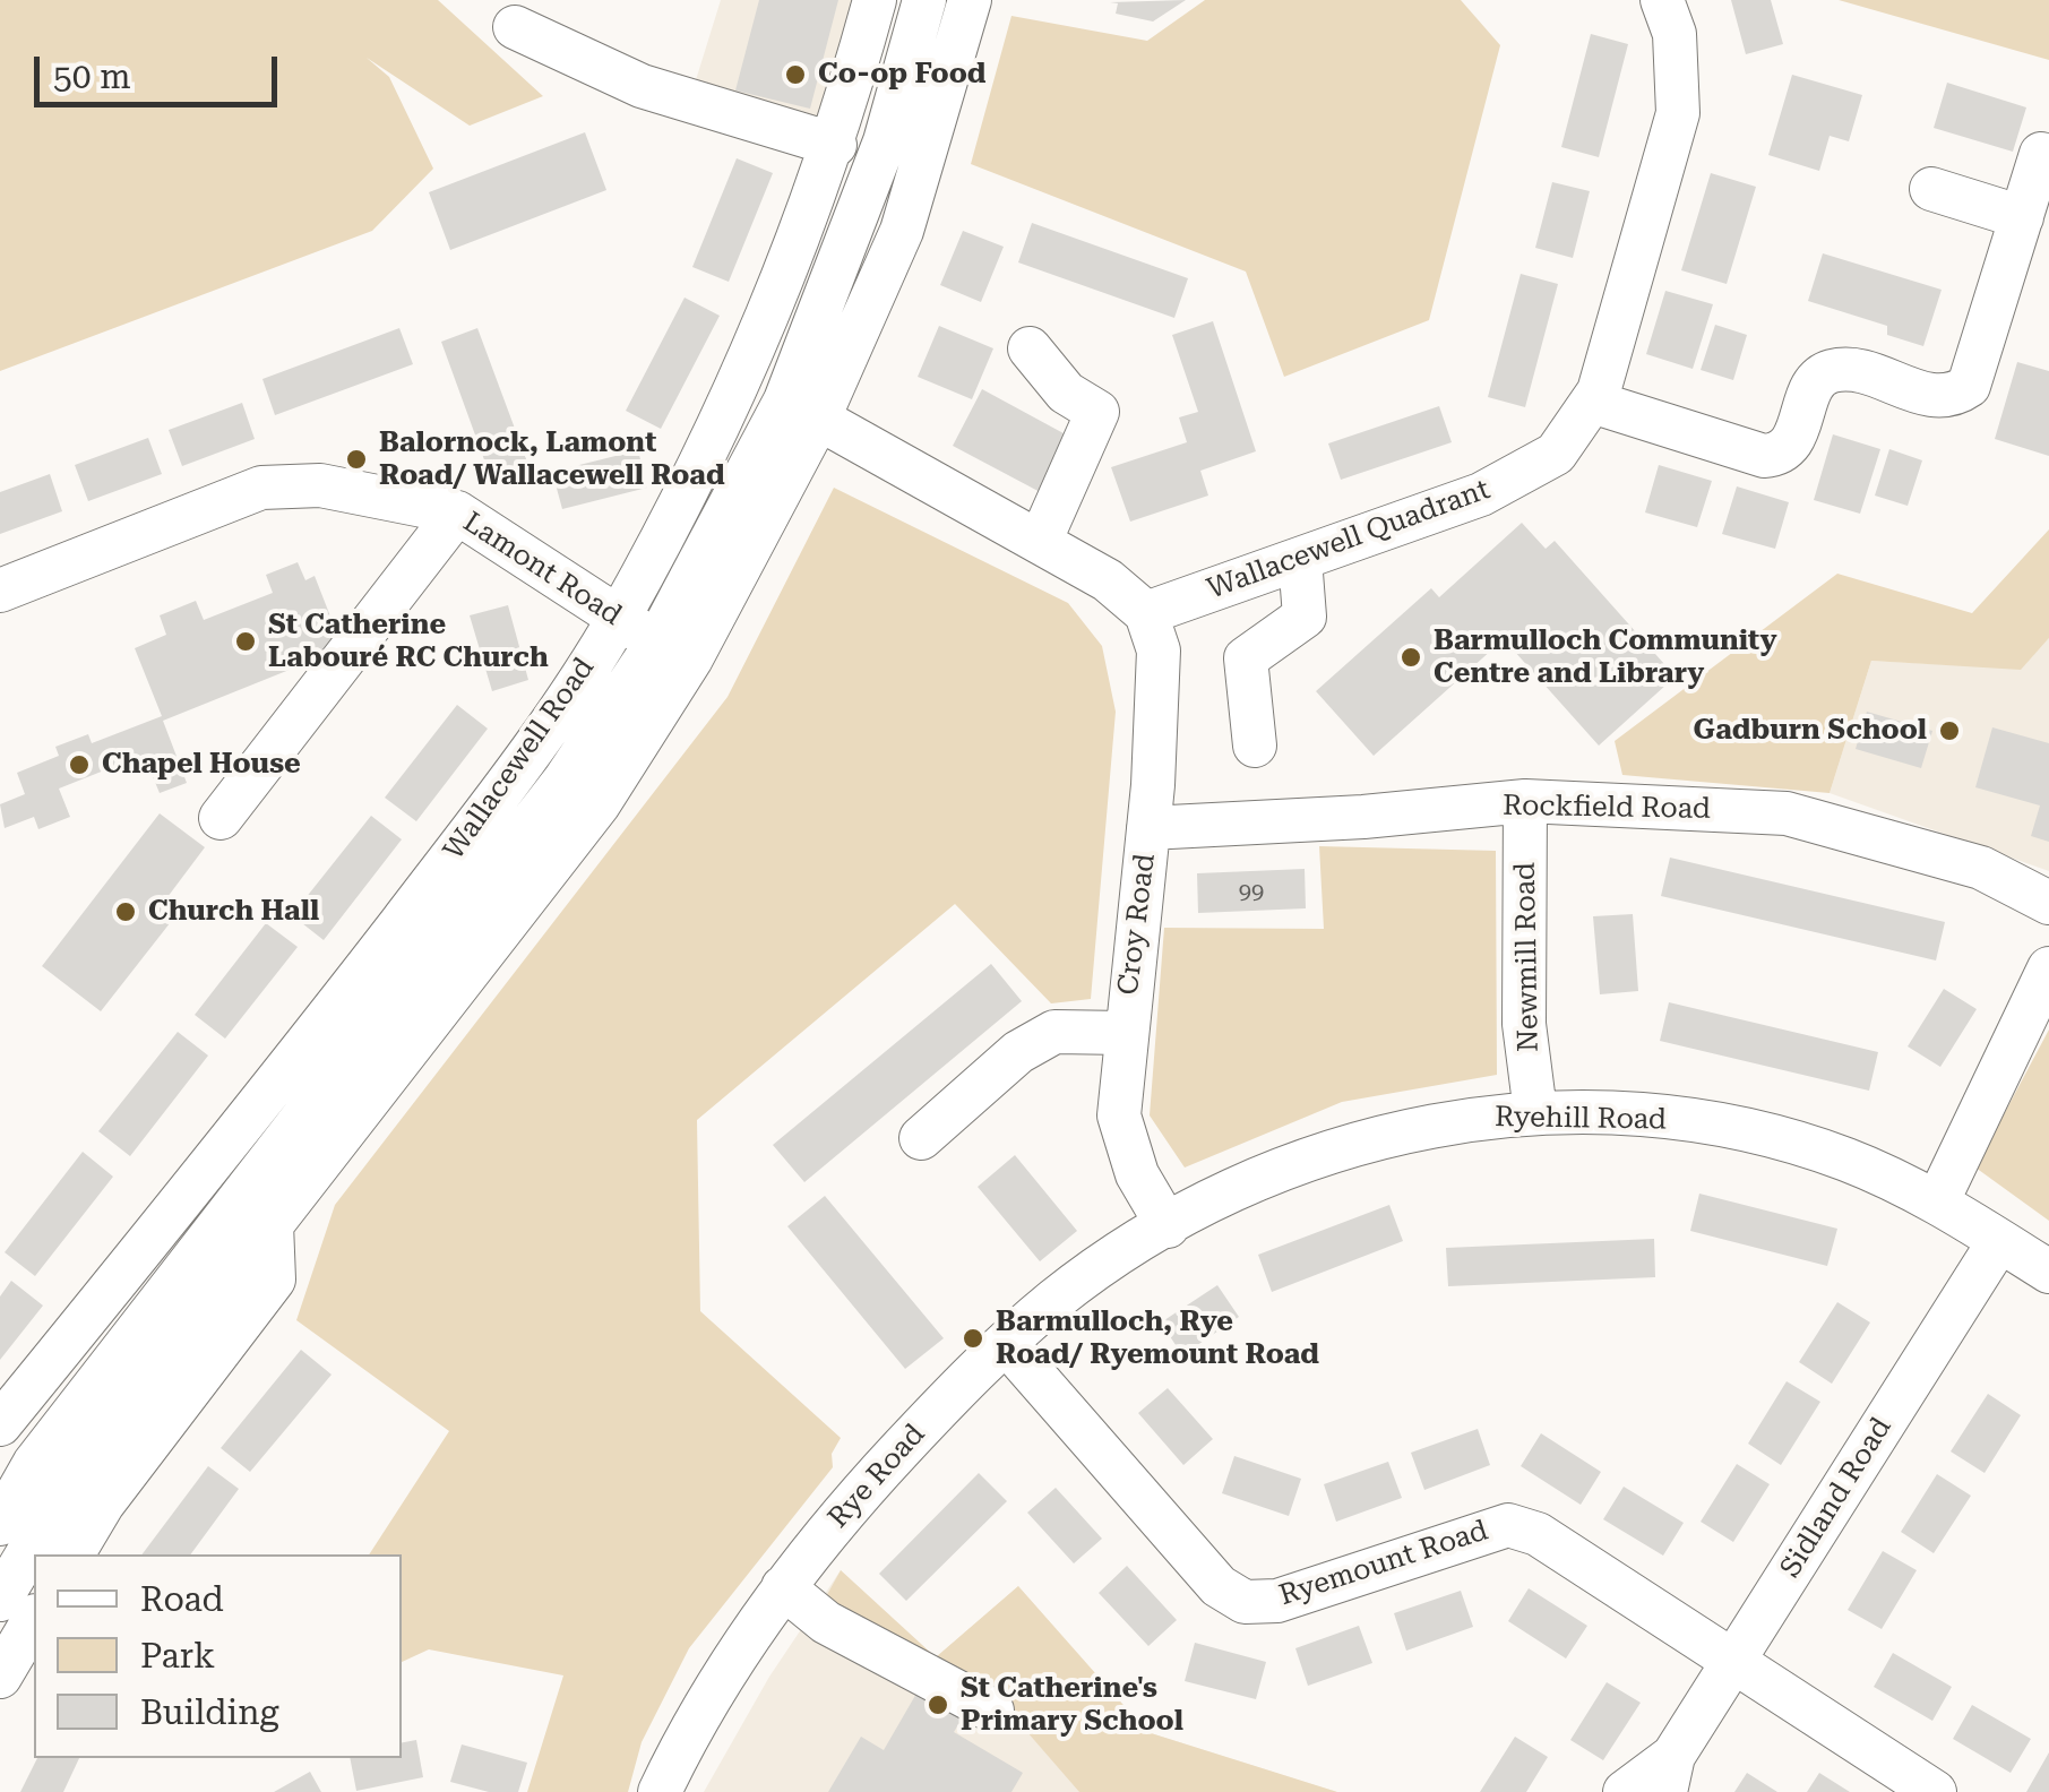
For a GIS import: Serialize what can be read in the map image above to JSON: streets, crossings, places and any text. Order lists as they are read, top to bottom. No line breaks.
{"streets":{"street":["Wallacewell Quadrant","Lamont Road","Wallacewell Road","Rockfield Road","Croy Road","Newmill Road","Ryehill Road","Rye Road","Sidland Road","Ryemount Road"]},"crossings":[["Wallacewell Quadrant","Croy Road"],["Lamont Road","Wallacewell Road"],["Rockfield Road","Croy Road"],["Rockfield Road","Newmill Road"],["Croy Road","Ryehill Road"],["Croy Road","Rye Road"],["Newmill Road","Ryehill Road"],["Ryehill Road","Rye Road"],["Ryehill Road","Sidland Road"],["Rye Road","Ryemount Road"],["Sidland Road","Ryemount Road"]],"places":["Co-op Food","Balornock, Lamont Road/ Wallacewell Road","St Catherine Labouré RC Church","Barmulloch Community Centre and Library","Gadburn School","Chapel House","Church Hall","Barmulloch, Rye Road/ Ryemount Road","St Catherine's Primary School"],"house_numbers":["99"],"legend":["Road","Park","Building"],"scale_bar":"50 m"}
